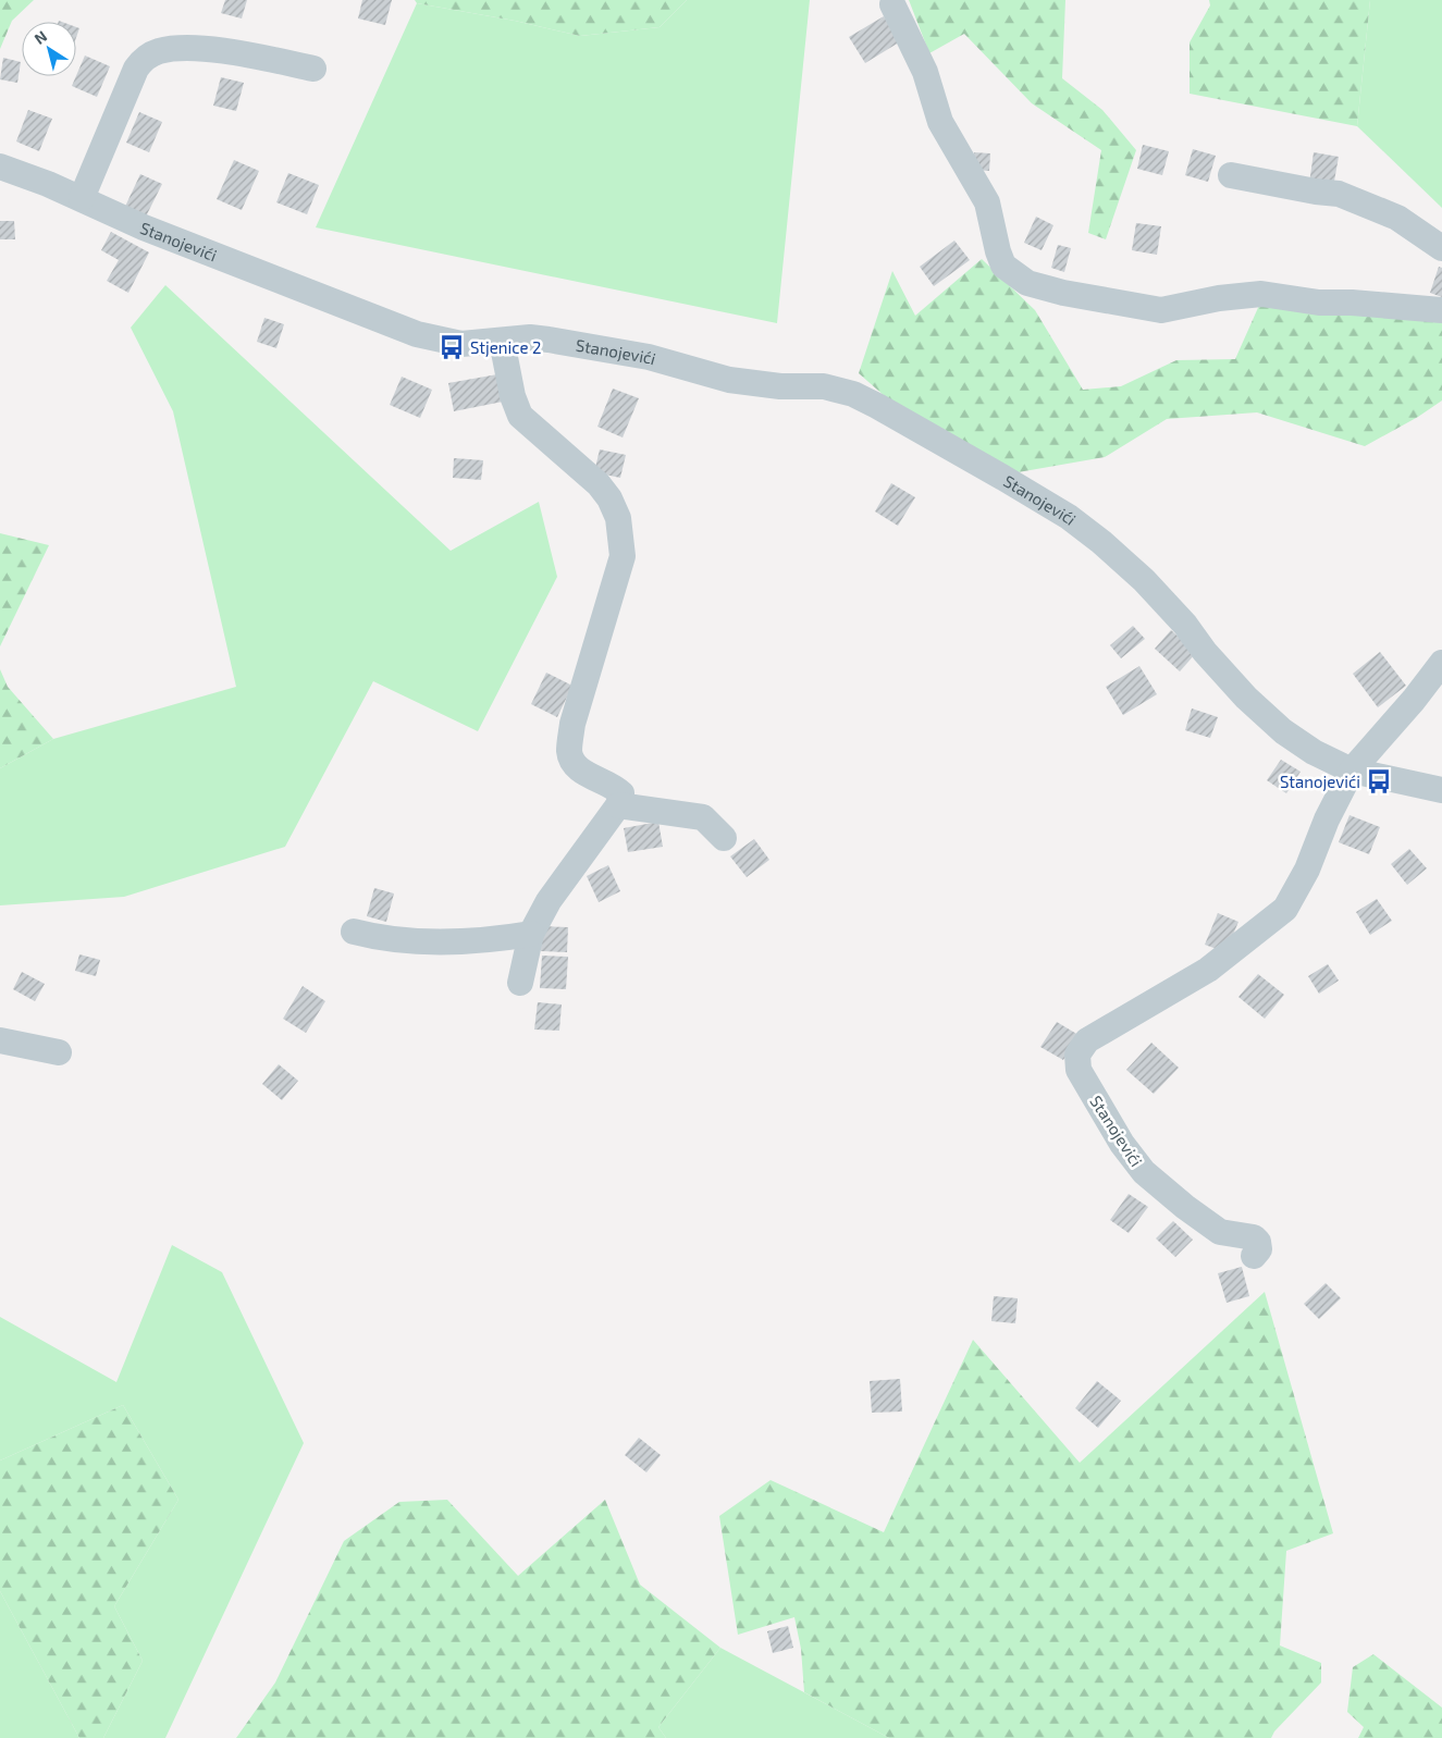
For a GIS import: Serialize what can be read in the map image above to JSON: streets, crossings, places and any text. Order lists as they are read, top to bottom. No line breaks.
{"streets":{"street":["Stanojevići"]},"places":{"bus stop":["Stjenice 2","Stanojevići"]},"north":"top left"}
